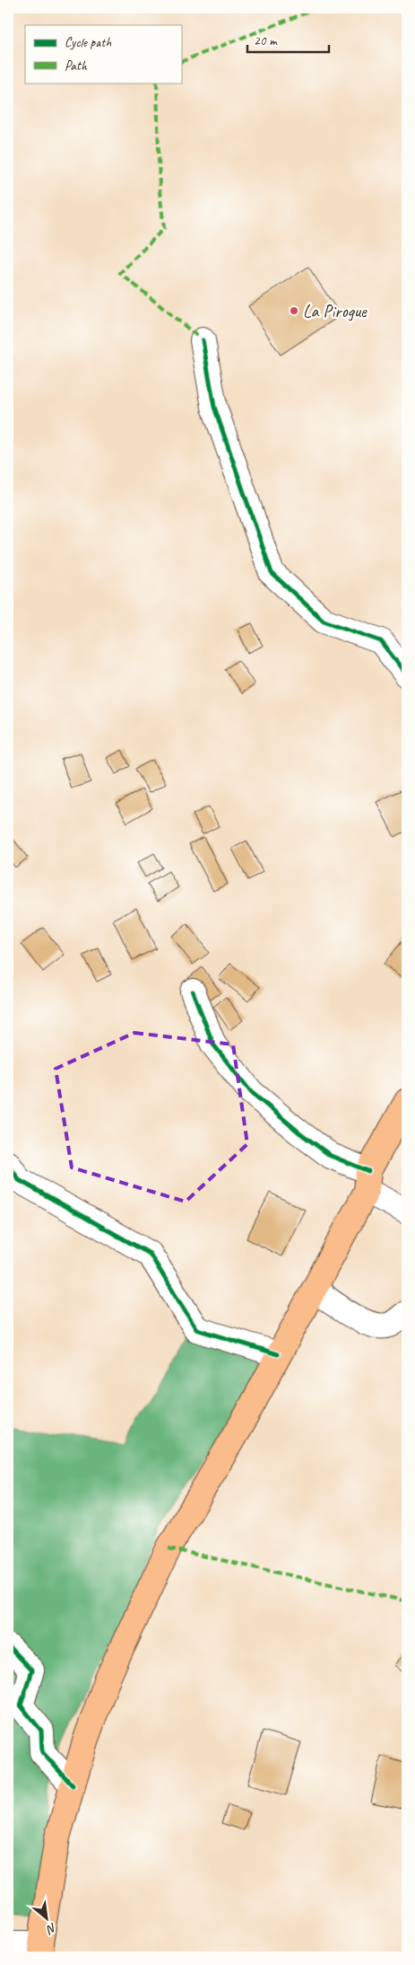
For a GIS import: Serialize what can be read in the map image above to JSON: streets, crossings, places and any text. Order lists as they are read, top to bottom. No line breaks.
{"places":["La Pirogue"],"legend":["Cycle path","Path"],"scale_bar":"20 m","north":"bottom right"}
